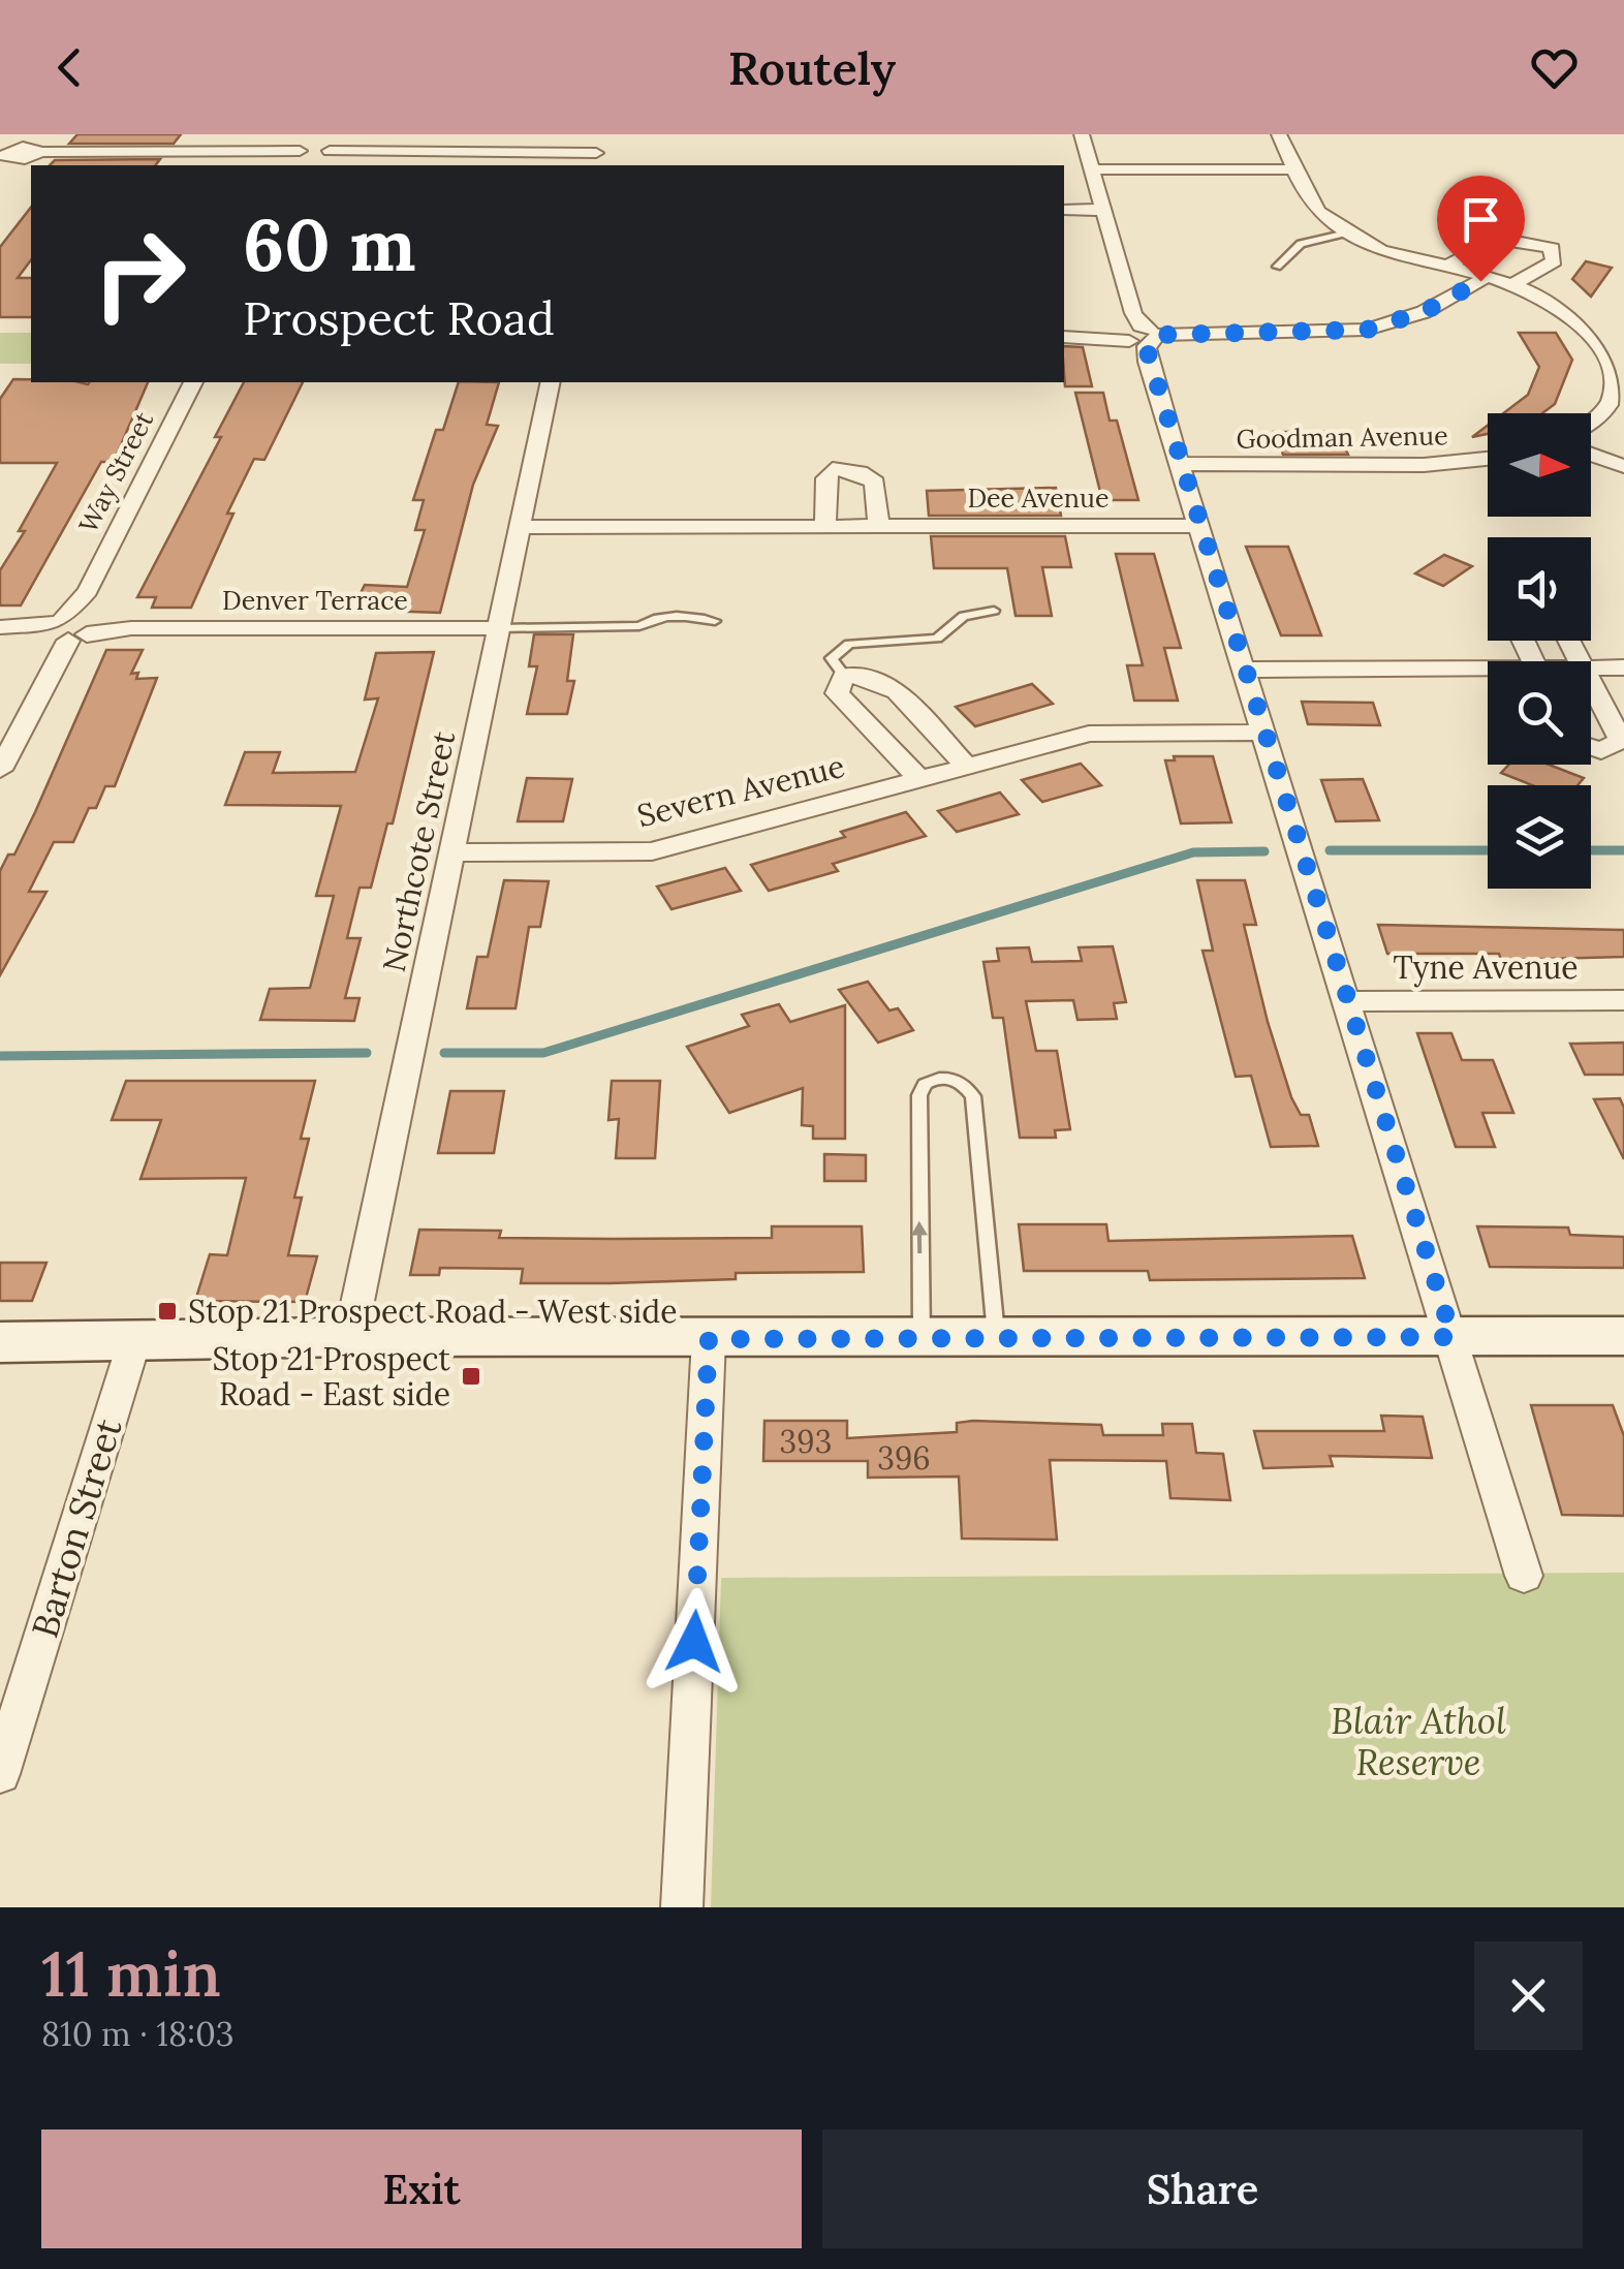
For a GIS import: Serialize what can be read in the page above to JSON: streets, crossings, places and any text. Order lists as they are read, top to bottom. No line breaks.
{"streets":{"street":["Goodman Avenue","Way Street","Dee Avenue","Denver Terrace","Severn Avenue","Northcote Street","Tyne Avenue","Barton Street"]},"crossings":[["Way Street","Denver Terrace"],["Dee Avenue","Northcote Street"],["Denver Terrace","Northcote Street"],["Severn Avenue","Northcote Street"]],"parks":["Blair Athol Reserve"],"places":{"transit":["Stop 21 Prospect Road - West side","Stop 21 Prospect Road - East side"]},"house_numbers":["393","396"],"north":"right","page":{"header":"Routely","turn":["60 m","Prospect Road"],"heading":["11 min","810 m · 18:03"],"buttons":["Exit","Share"]}}
